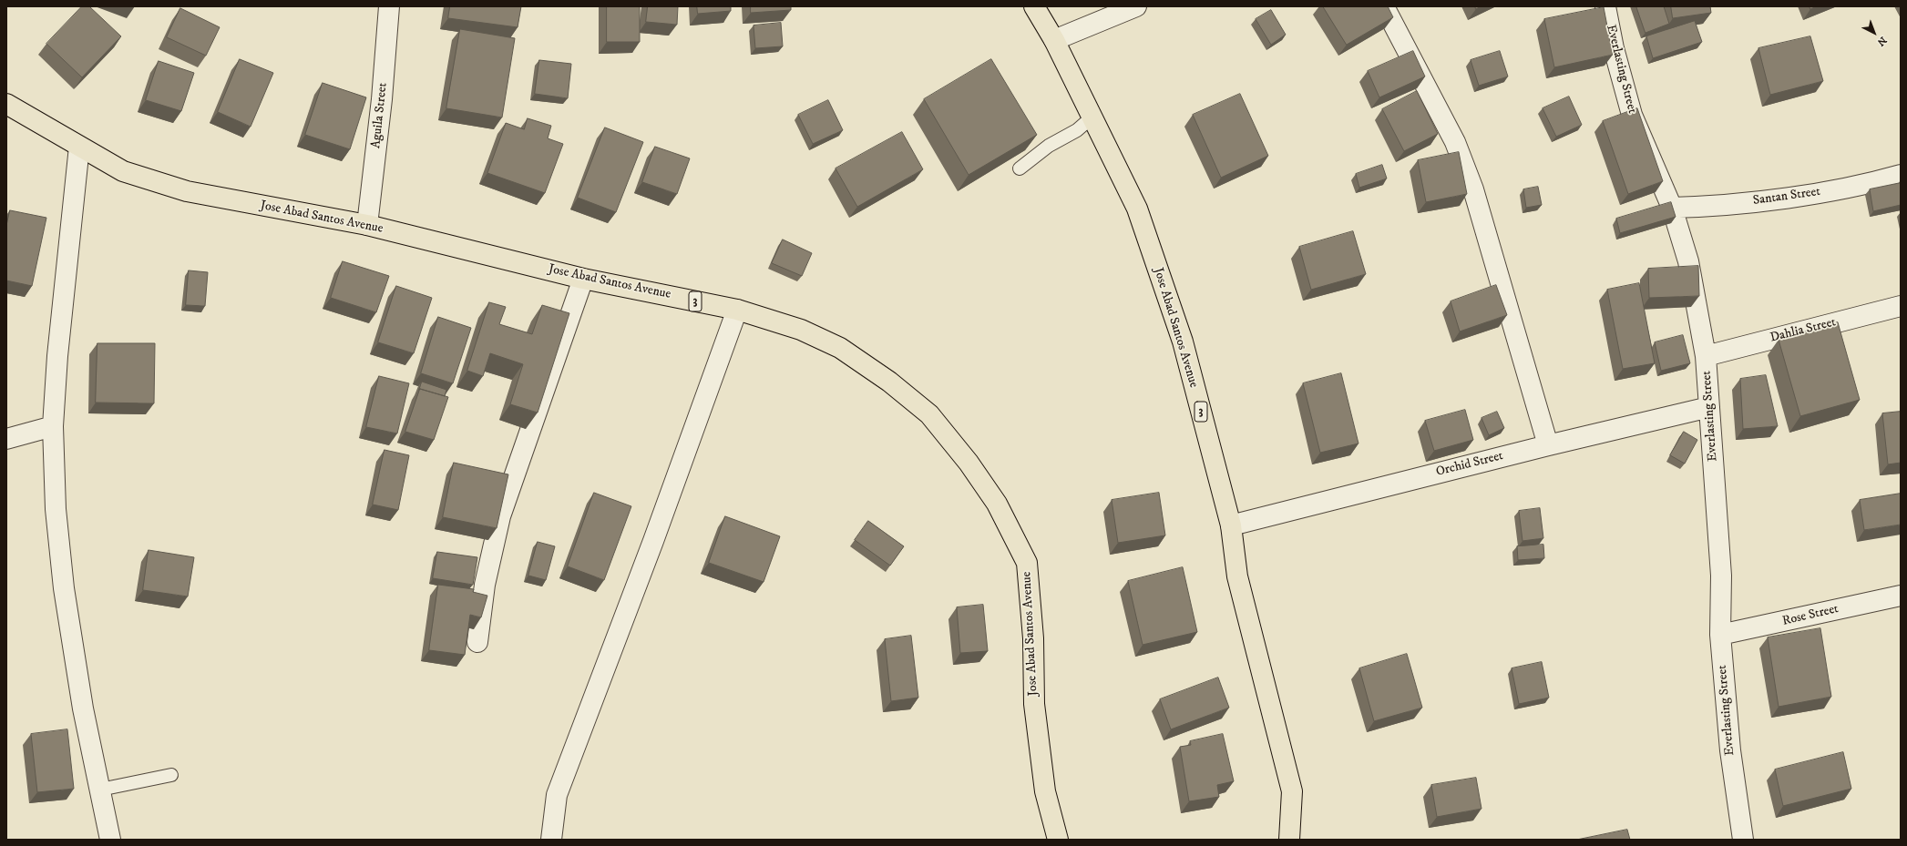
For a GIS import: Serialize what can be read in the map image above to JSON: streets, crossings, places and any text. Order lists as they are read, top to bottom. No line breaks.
{"streets":{"highway":["Jose Abad Santos Avenue","3"],"street":["Everlasting Street","Aguila Street","Santan Street","Dahlia Street","Orchid Street","Rose Street"]},"crossings":[["Everlasting Street","Santan Street"],["Everlasting Street","Dahlia Street"],["Everlasting Street","Orchid Street"],["Everlasting Street","Rose Street"],["Aguila Street","Jose Abad Santos Avenue"],["Jose Abad Santos Avenue","Orchid Street"]],"north":"bottom right"}
